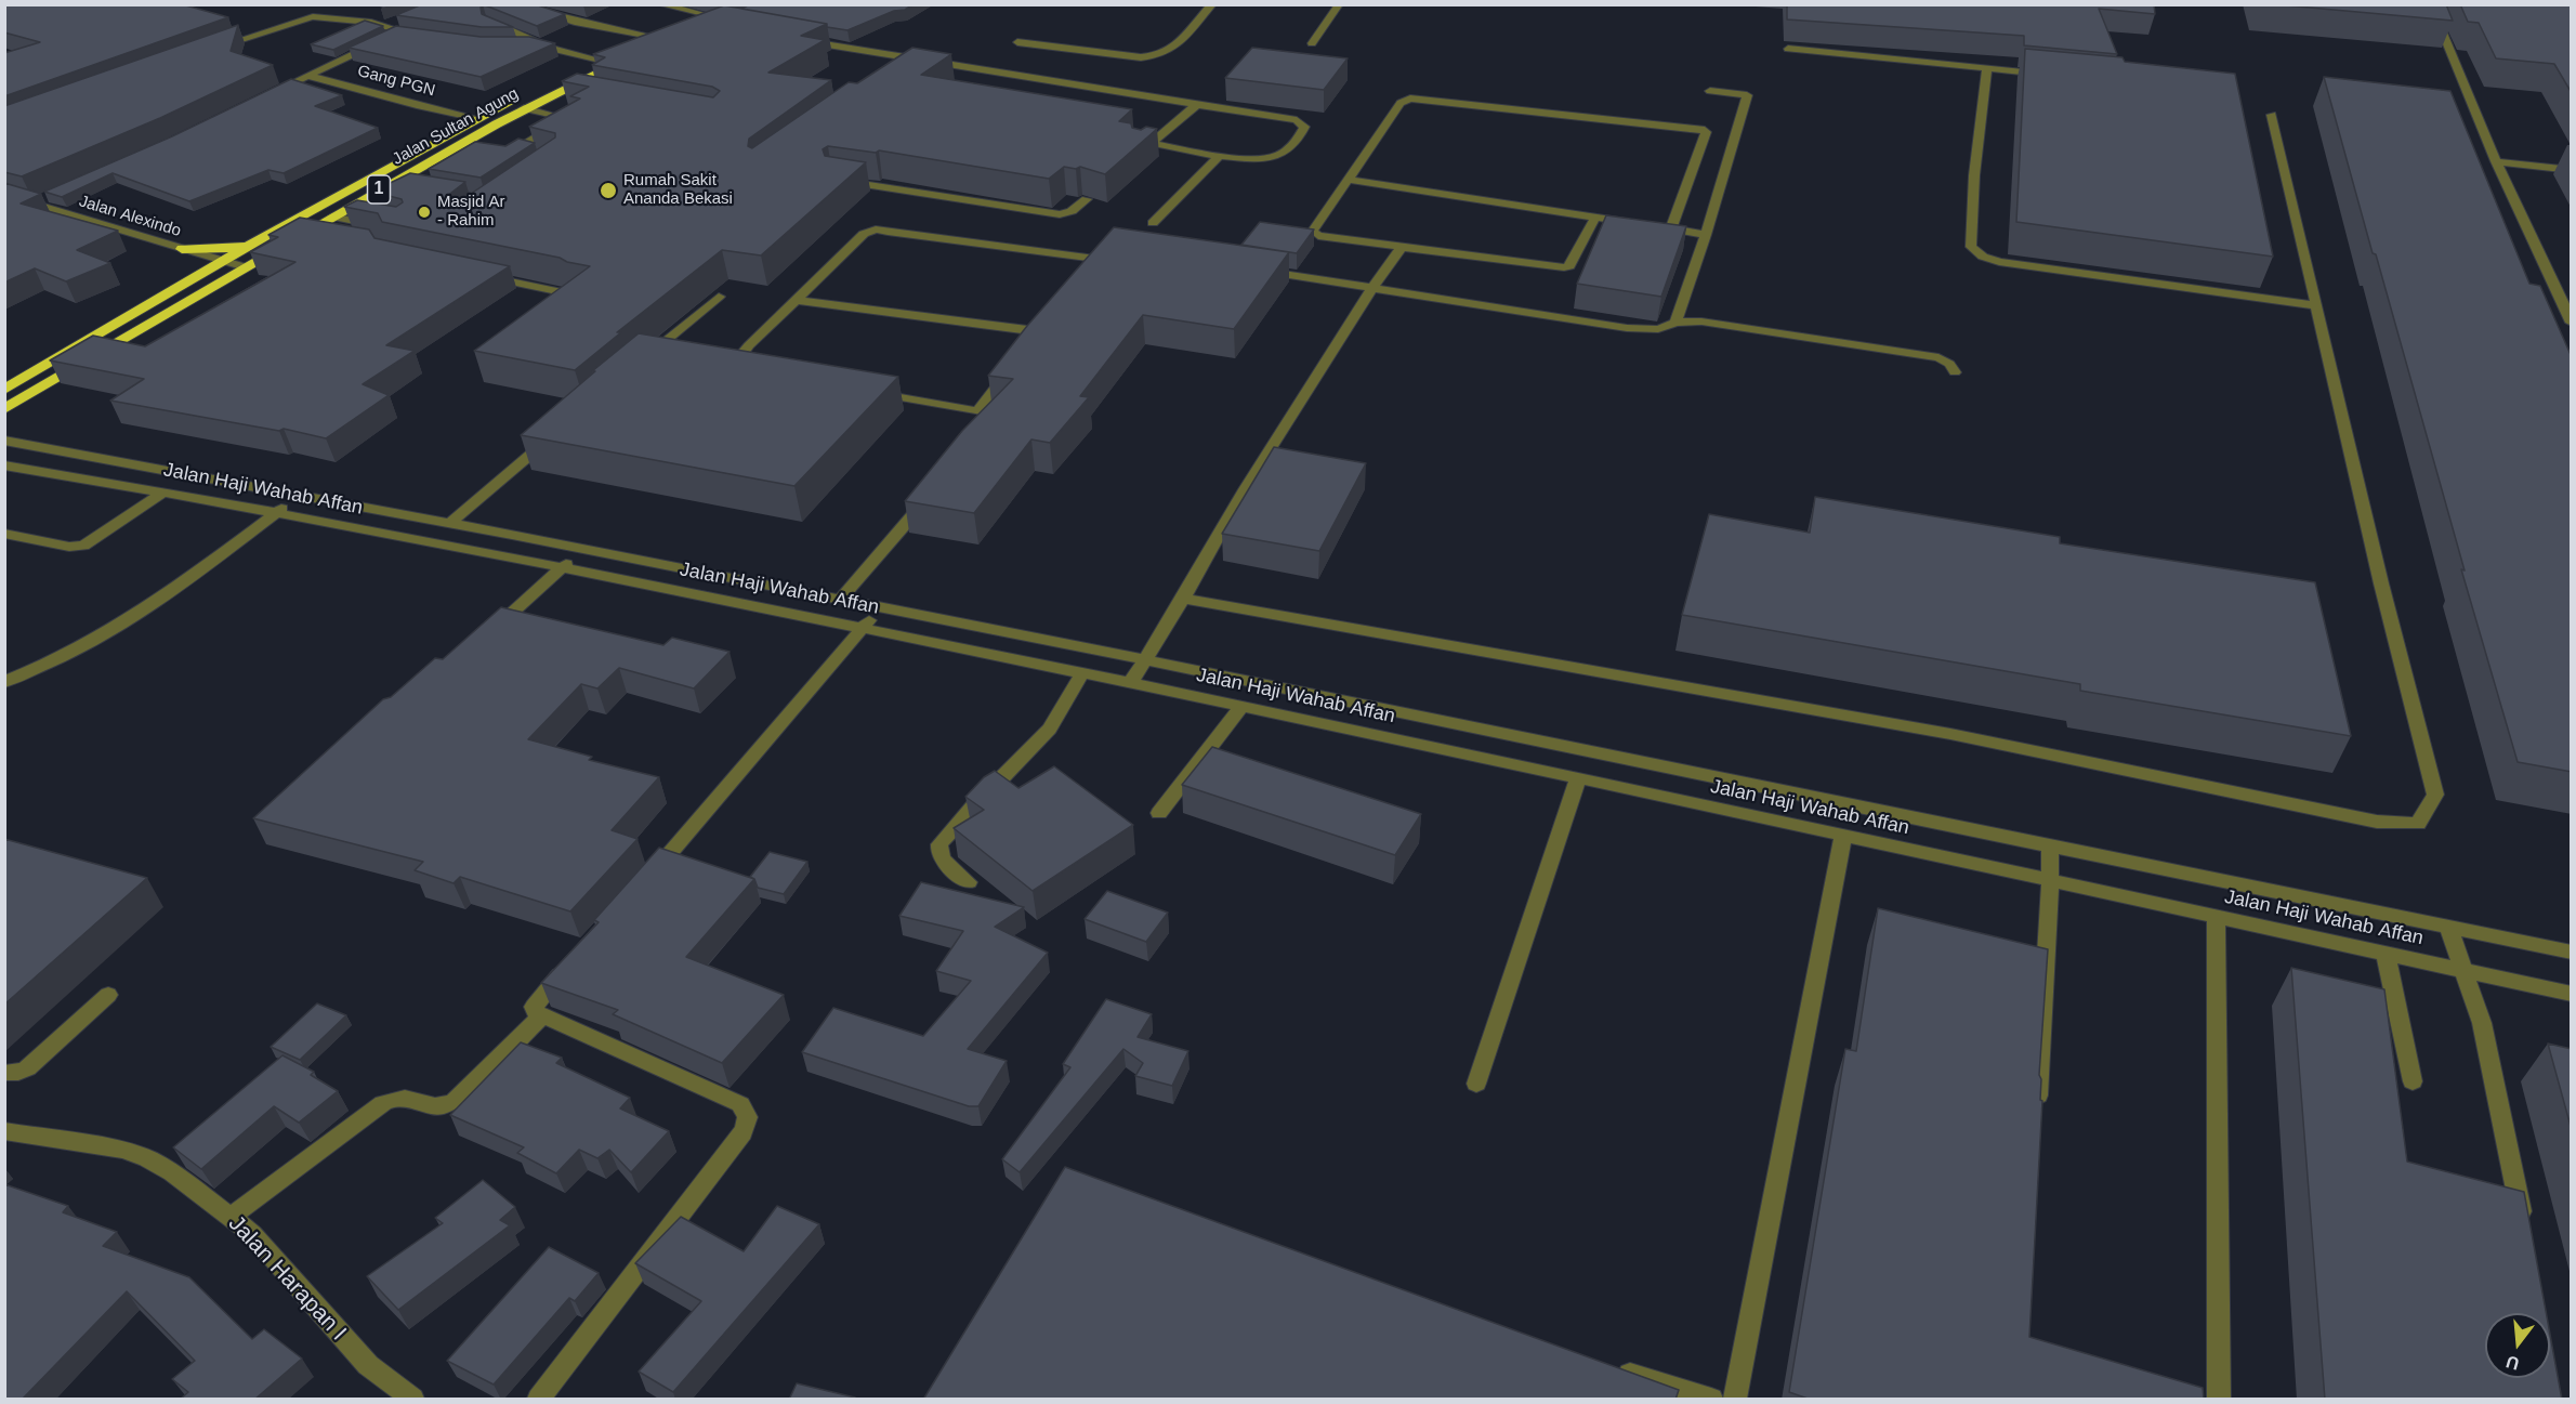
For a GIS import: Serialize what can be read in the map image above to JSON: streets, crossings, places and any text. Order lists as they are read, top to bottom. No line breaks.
{"streets":{"highway":["Jalan Sultan Agung","1"],"street":["Gang PGN","Jalan Alexindo","Jalan Haji Wahab Affan","Jalan Harapan I"]},"crossings":[["Gang PGN","Jalan Sultan Agung"],["Jalan Sultan Agung","Jalan Alexindo"]],"places":["Rumah Sakit Ananda Bekasi","Masjid Ar - Rahim"],"north":"bottom"}
